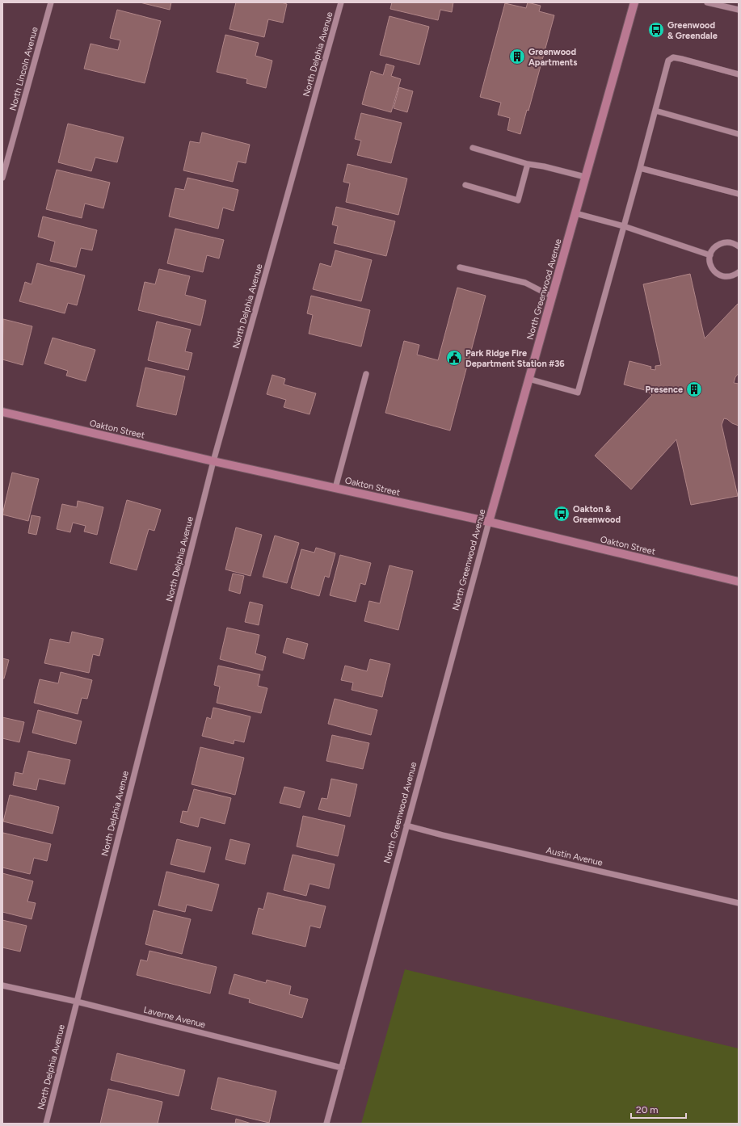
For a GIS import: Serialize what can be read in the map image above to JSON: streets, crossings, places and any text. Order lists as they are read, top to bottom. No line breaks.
{"streets":{"main road":["North Greenwood Avenue","Oakton Street"],"street":["North Delphia Avenue","North Lincoln Avenue","Austin Avenue","Laverne Avenue"]},"crossings":[["North Delphia Avenue","Oakton Street"],["North Delphia Avenue","Laverne Avenue"],["North Greenwood Avenue","Oakton Street"],["North Greenwood Avenue","Austin Avenue"],["North Greenwood Avenue","Laverne Avenue"]],"places":{"bus stop":["Greenwood & Greendale","Oakton & Greenwood"],"building":["Greenwood Apartments","Presence"],"public building":["Park Ridge Fire Department Station #36"]},"scale_bar":"20 m"}
